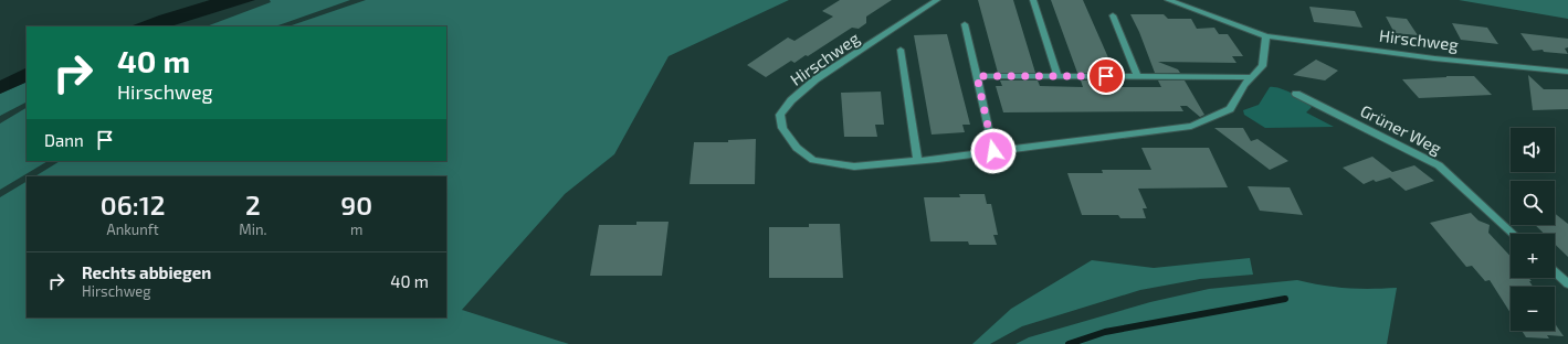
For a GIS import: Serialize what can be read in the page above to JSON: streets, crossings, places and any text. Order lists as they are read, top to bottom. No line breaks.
{"streets":{"street":["Hirschweg","Grüner Weg"]},"page":{"turn":["40 m","Hirschweg"],"then":"Dann","map_buttons":["+","−"],"eta":["06:12","Ankunft","2","Min.","90","m"],"list":[{"name":"Rechts abbiegen","note":"Hirschweg","value":"40 m"}]}}
